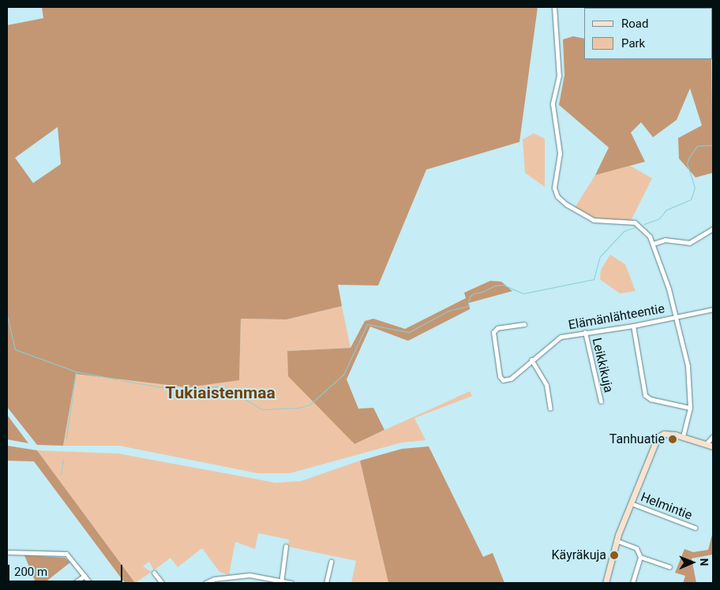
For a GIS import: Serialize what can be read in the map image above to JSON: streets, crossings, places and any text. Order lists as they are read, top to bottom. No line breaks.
{"streets":{"street":["Elämänlähteentie","Leikkikuja","Helmintie"]},"crossings":[["Elämänlähteentie","Leikkikuja"]],"districts":["Tukiaistenmaa"],"places":["Tanhuatie","Käyräkuja"],"legend":["Road","Park"],"scale_bar":"200 m","north":"right"}
